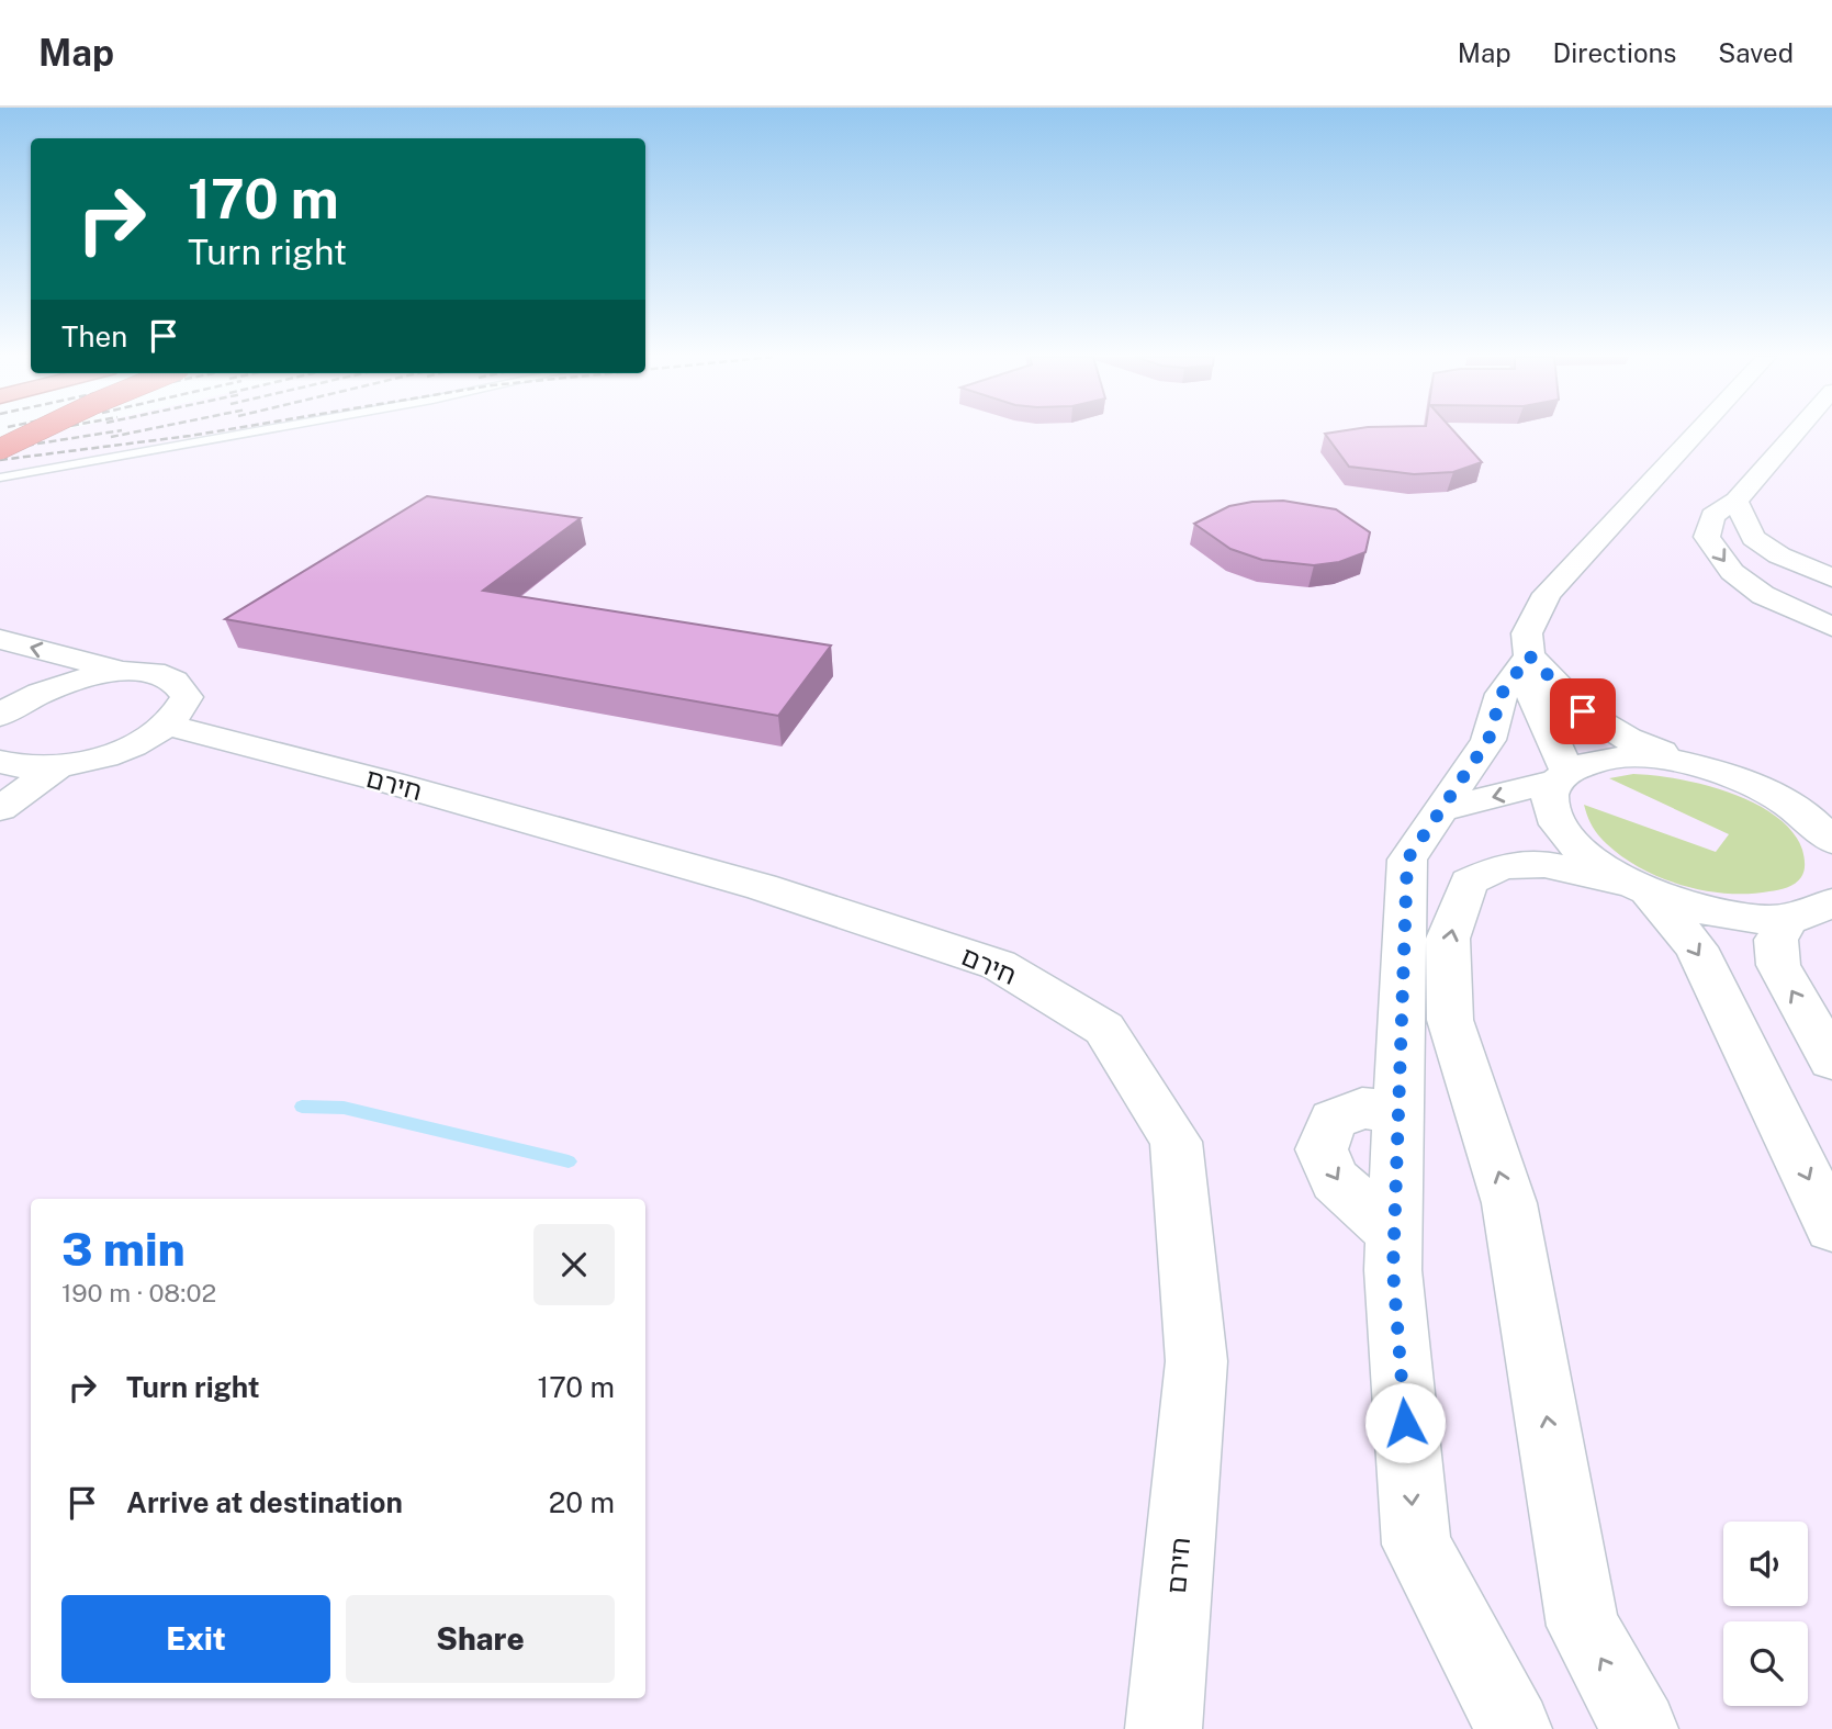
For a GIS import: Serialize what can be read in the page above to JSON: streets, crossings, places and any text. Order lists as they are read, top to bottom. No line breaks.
{"streets":{"street":["חירם"]},"page":{"header":"Map","nav":["Map","Directions","Saved"],"turn":["170 m","Turn right"],"then":"Then","heading":["3 min","190 m · 08:02"],"list":[{"name":"Turn right","value":"170 m"},{"name":"Arrive at destination","value":"20 m"}],"buttons":["Exit","Share"]}}
